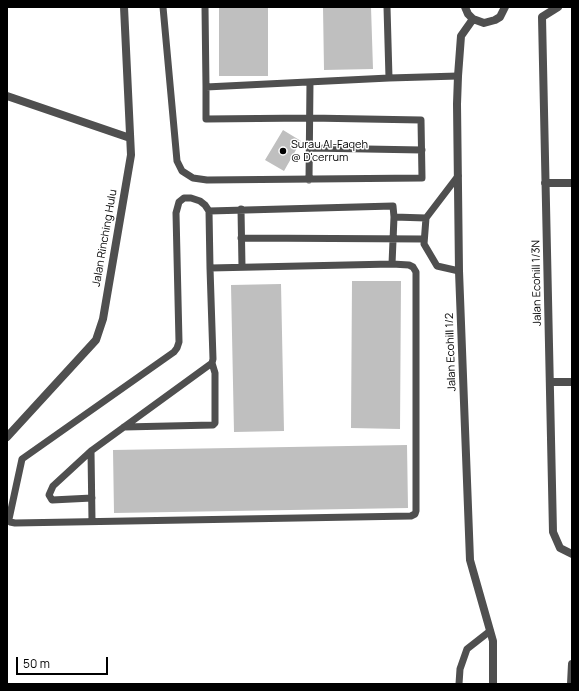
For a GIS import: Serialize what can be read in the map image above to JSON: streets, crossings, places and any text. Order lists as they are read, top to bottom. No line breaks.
{"streets":{"street":["Jalan Rinching Hulu","Jalan Ecohill 1/3N","Jalan Ecohill 1/2"]},"places":["Surau Al-Faqeh @ D'cerrum"],"scale_bar":"50 m"}
